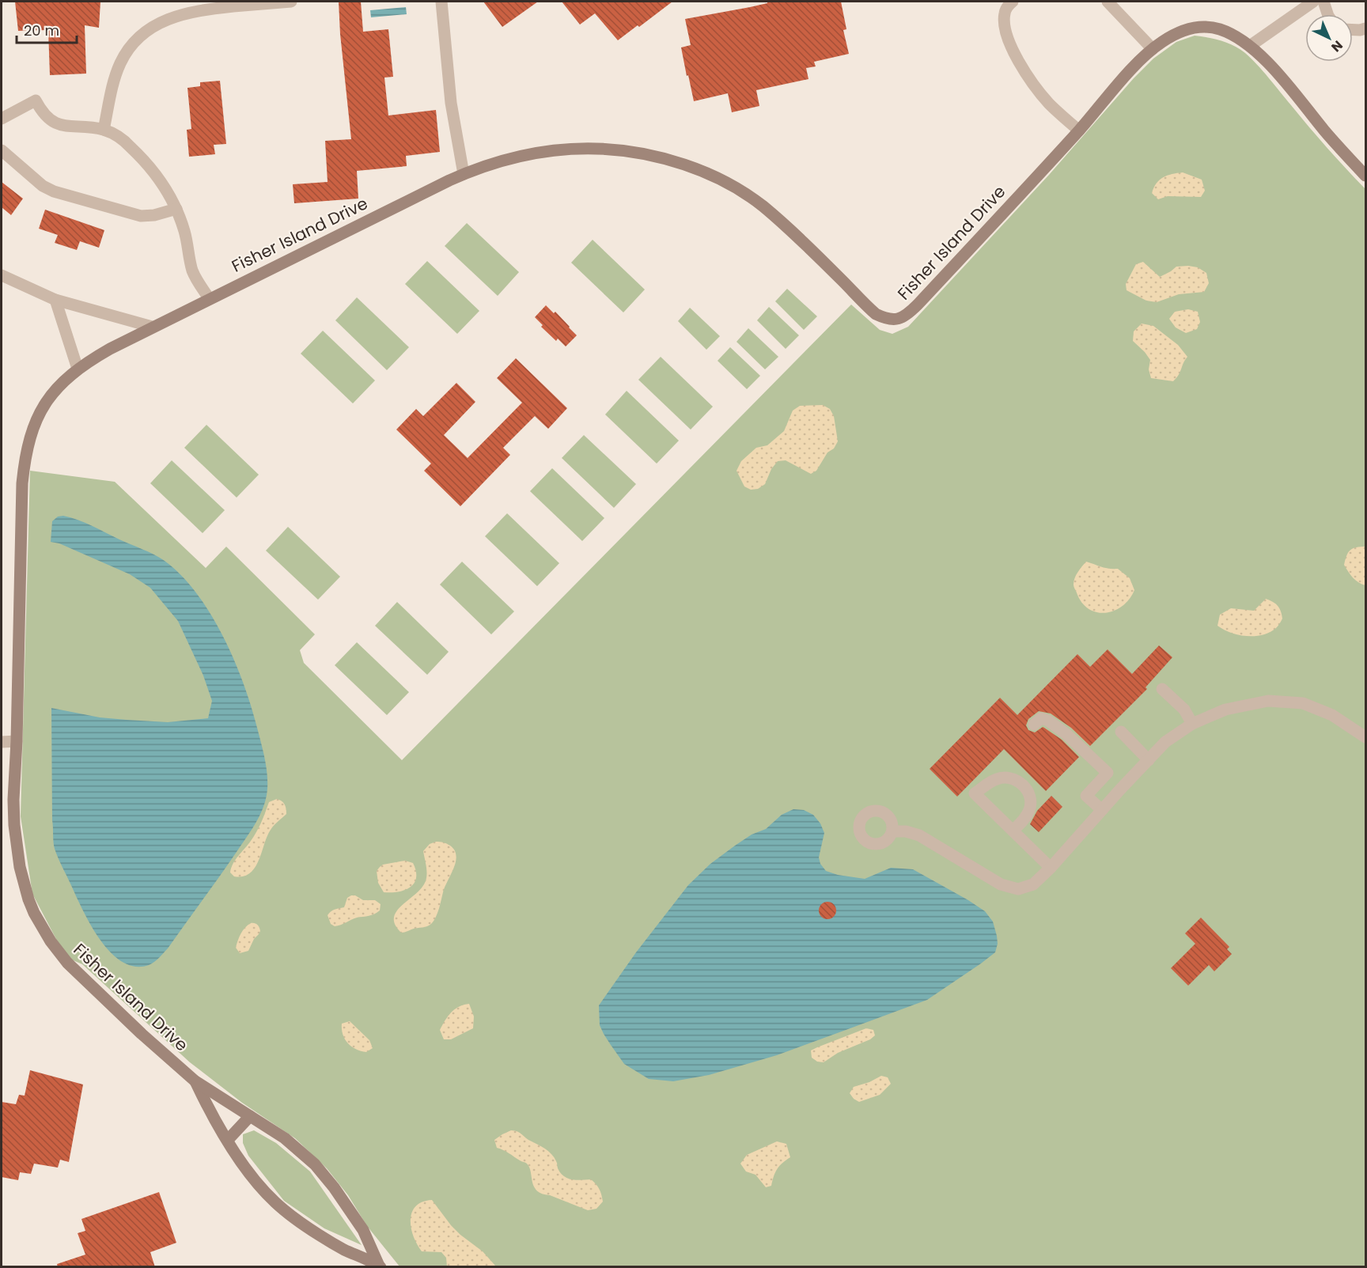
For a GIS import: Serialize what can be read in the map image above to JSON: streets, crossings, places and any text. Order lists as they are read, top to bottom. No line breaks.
{"streets":{"street":["Fisher Island Drive"]},"scale_bar":"20 m","north":"bottom right"}
